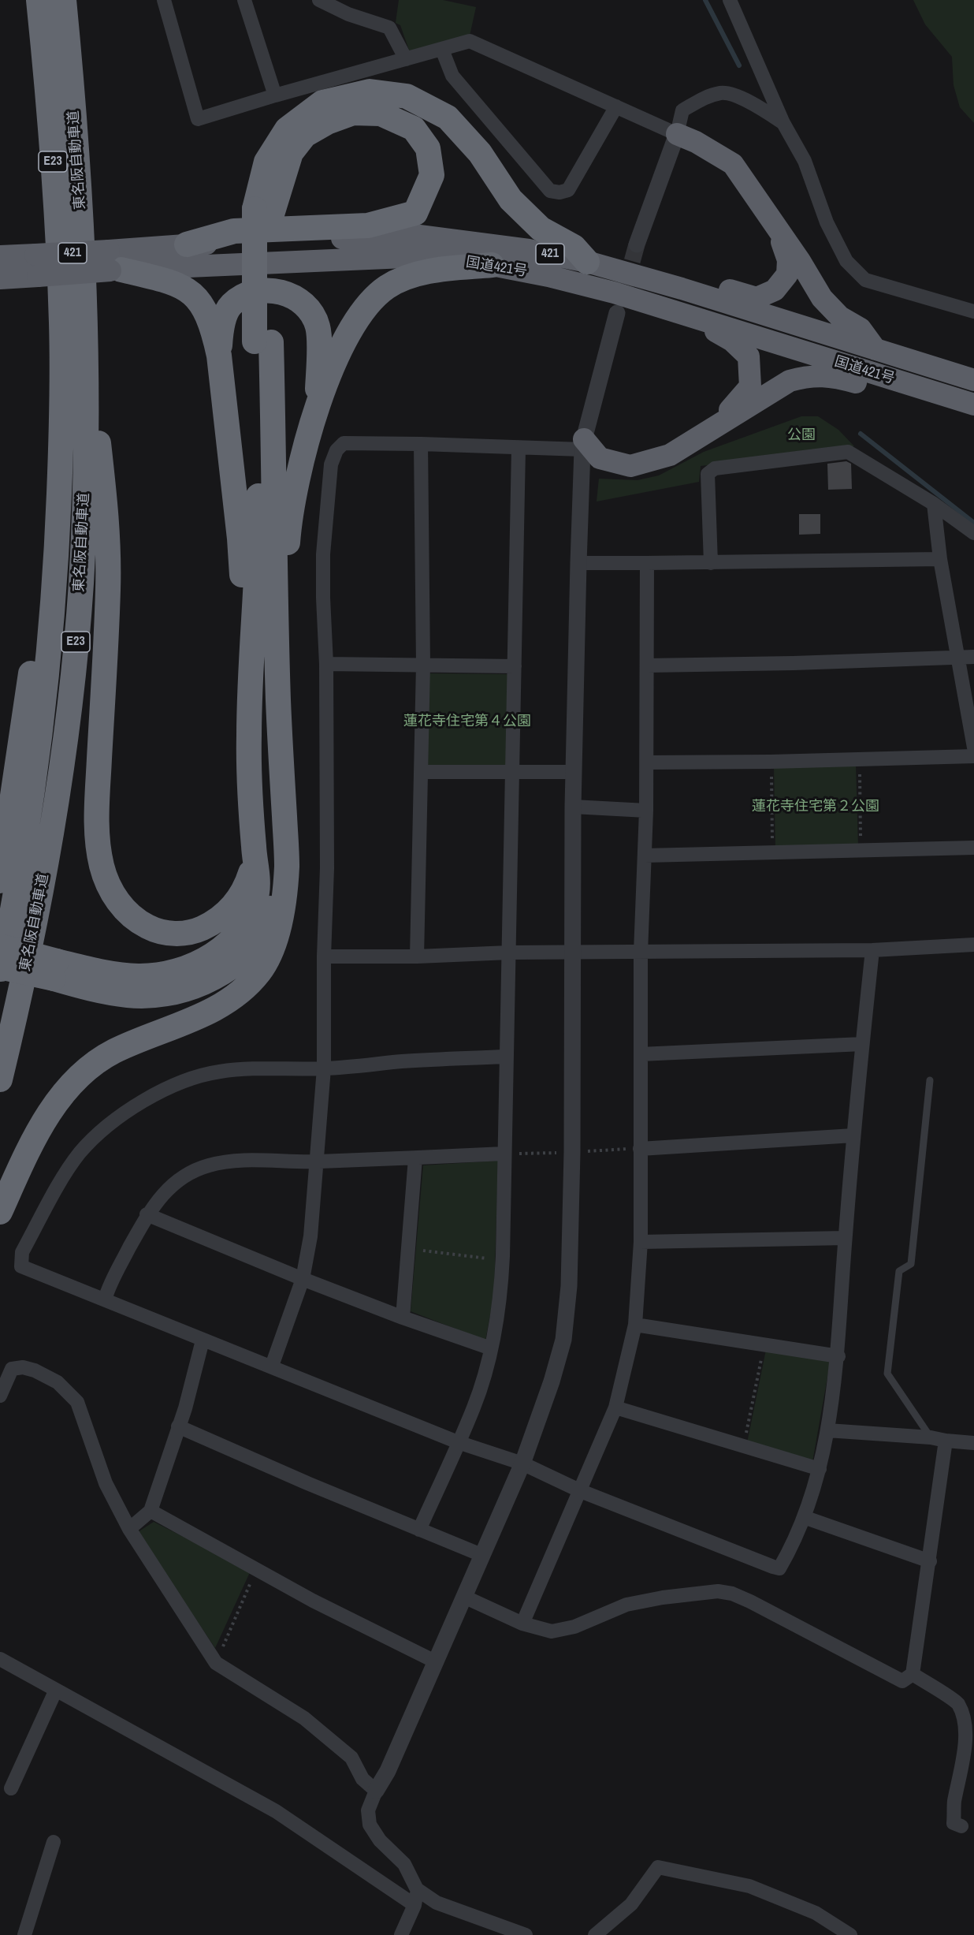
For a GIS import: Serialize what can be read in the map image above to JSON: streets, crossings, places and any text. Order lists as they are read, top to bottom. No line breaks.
{"streets":{"highway":["東名阪自動車道","E23","421","国道421号"]},"parks":["公園","蓮花寺住宅第４公園","蓮花寺住宅第２公園"]}
